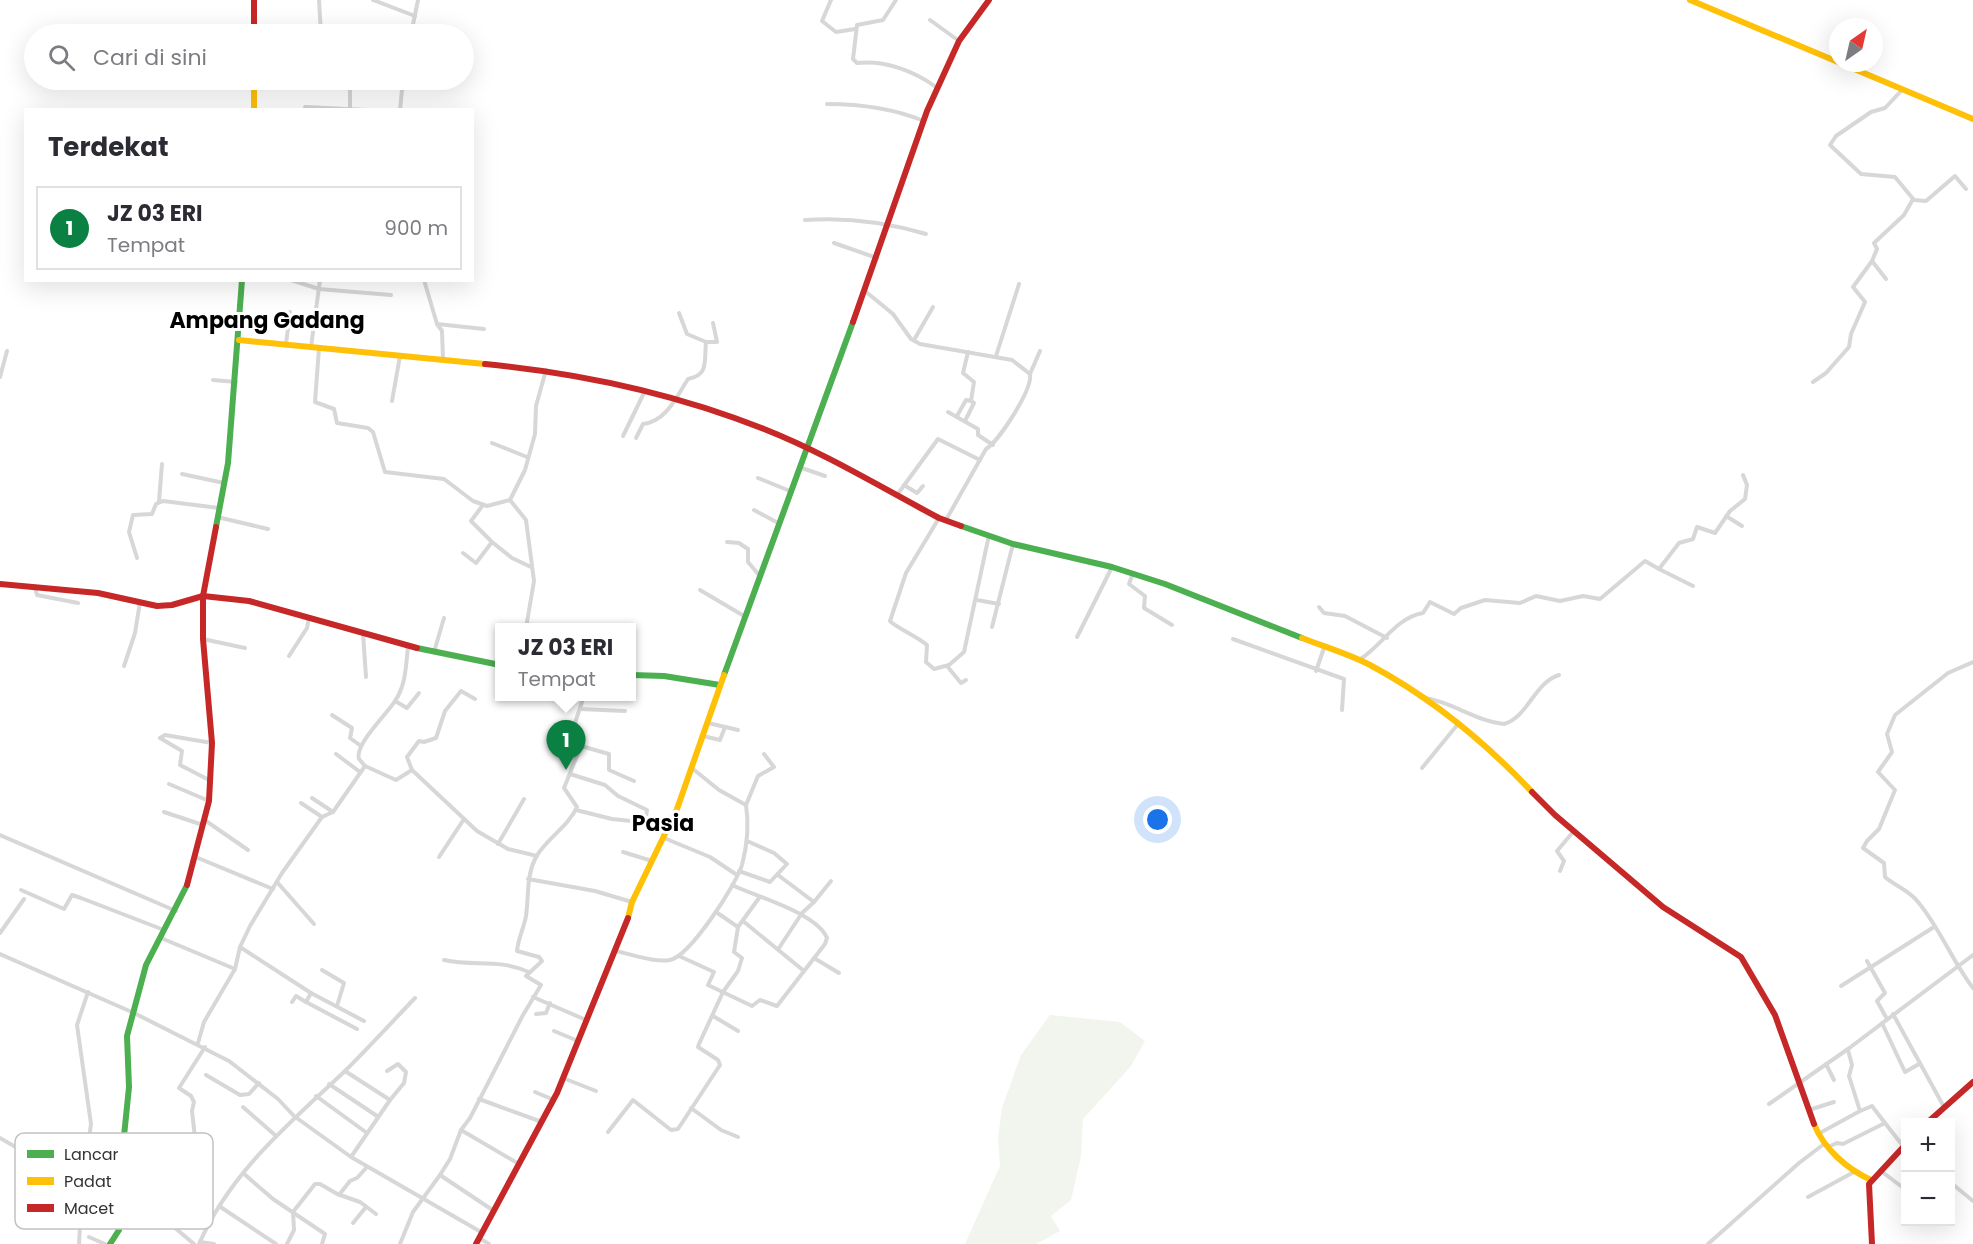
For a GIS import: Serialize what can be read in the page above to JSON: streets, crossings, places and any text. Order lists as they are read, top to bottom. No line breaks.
{"districts":["Ampang Gadang","Pasia"],"legend":["Lancar","Padat","Macet"],"north":"top right","page":{"search":"Cari di sini","heading":"Terdekat","list":[{"mark":"1","name":"JZ 03 ERI","note":"Tempat","value":"900 m"}],"popup":["JZ 03 ERI","Tempat"],"pins":"1","map_buttons":["+","−"]}}
